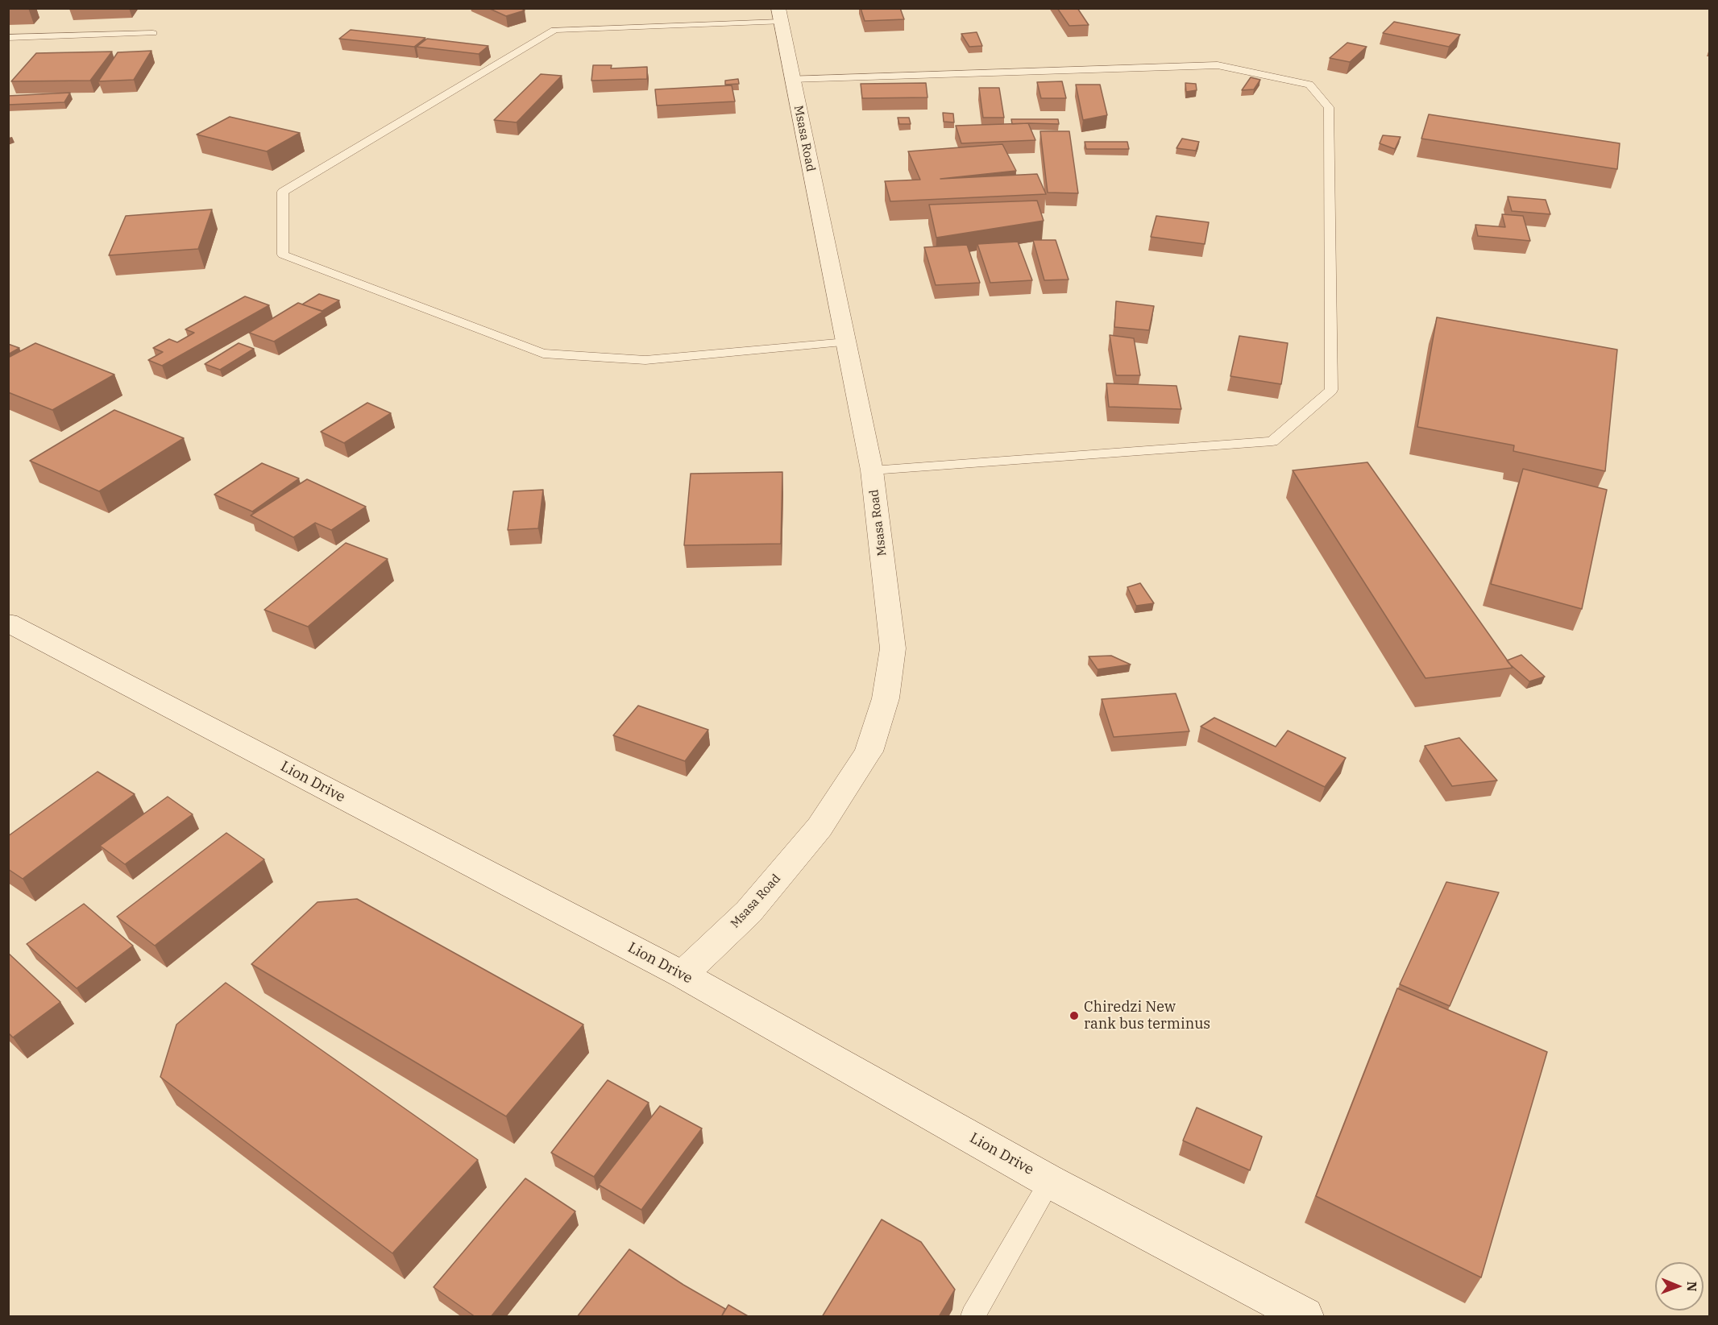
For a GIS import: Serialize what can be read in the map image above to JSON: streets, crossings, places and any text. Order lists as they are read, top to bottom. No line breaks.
{"streets":{"street":["Msasa Road","Lion Drive"]},"crossings":[["Msasa Road","Lion Drive"]],"places":["Chiredzi New rank bus terminus"],"north":"right"}
